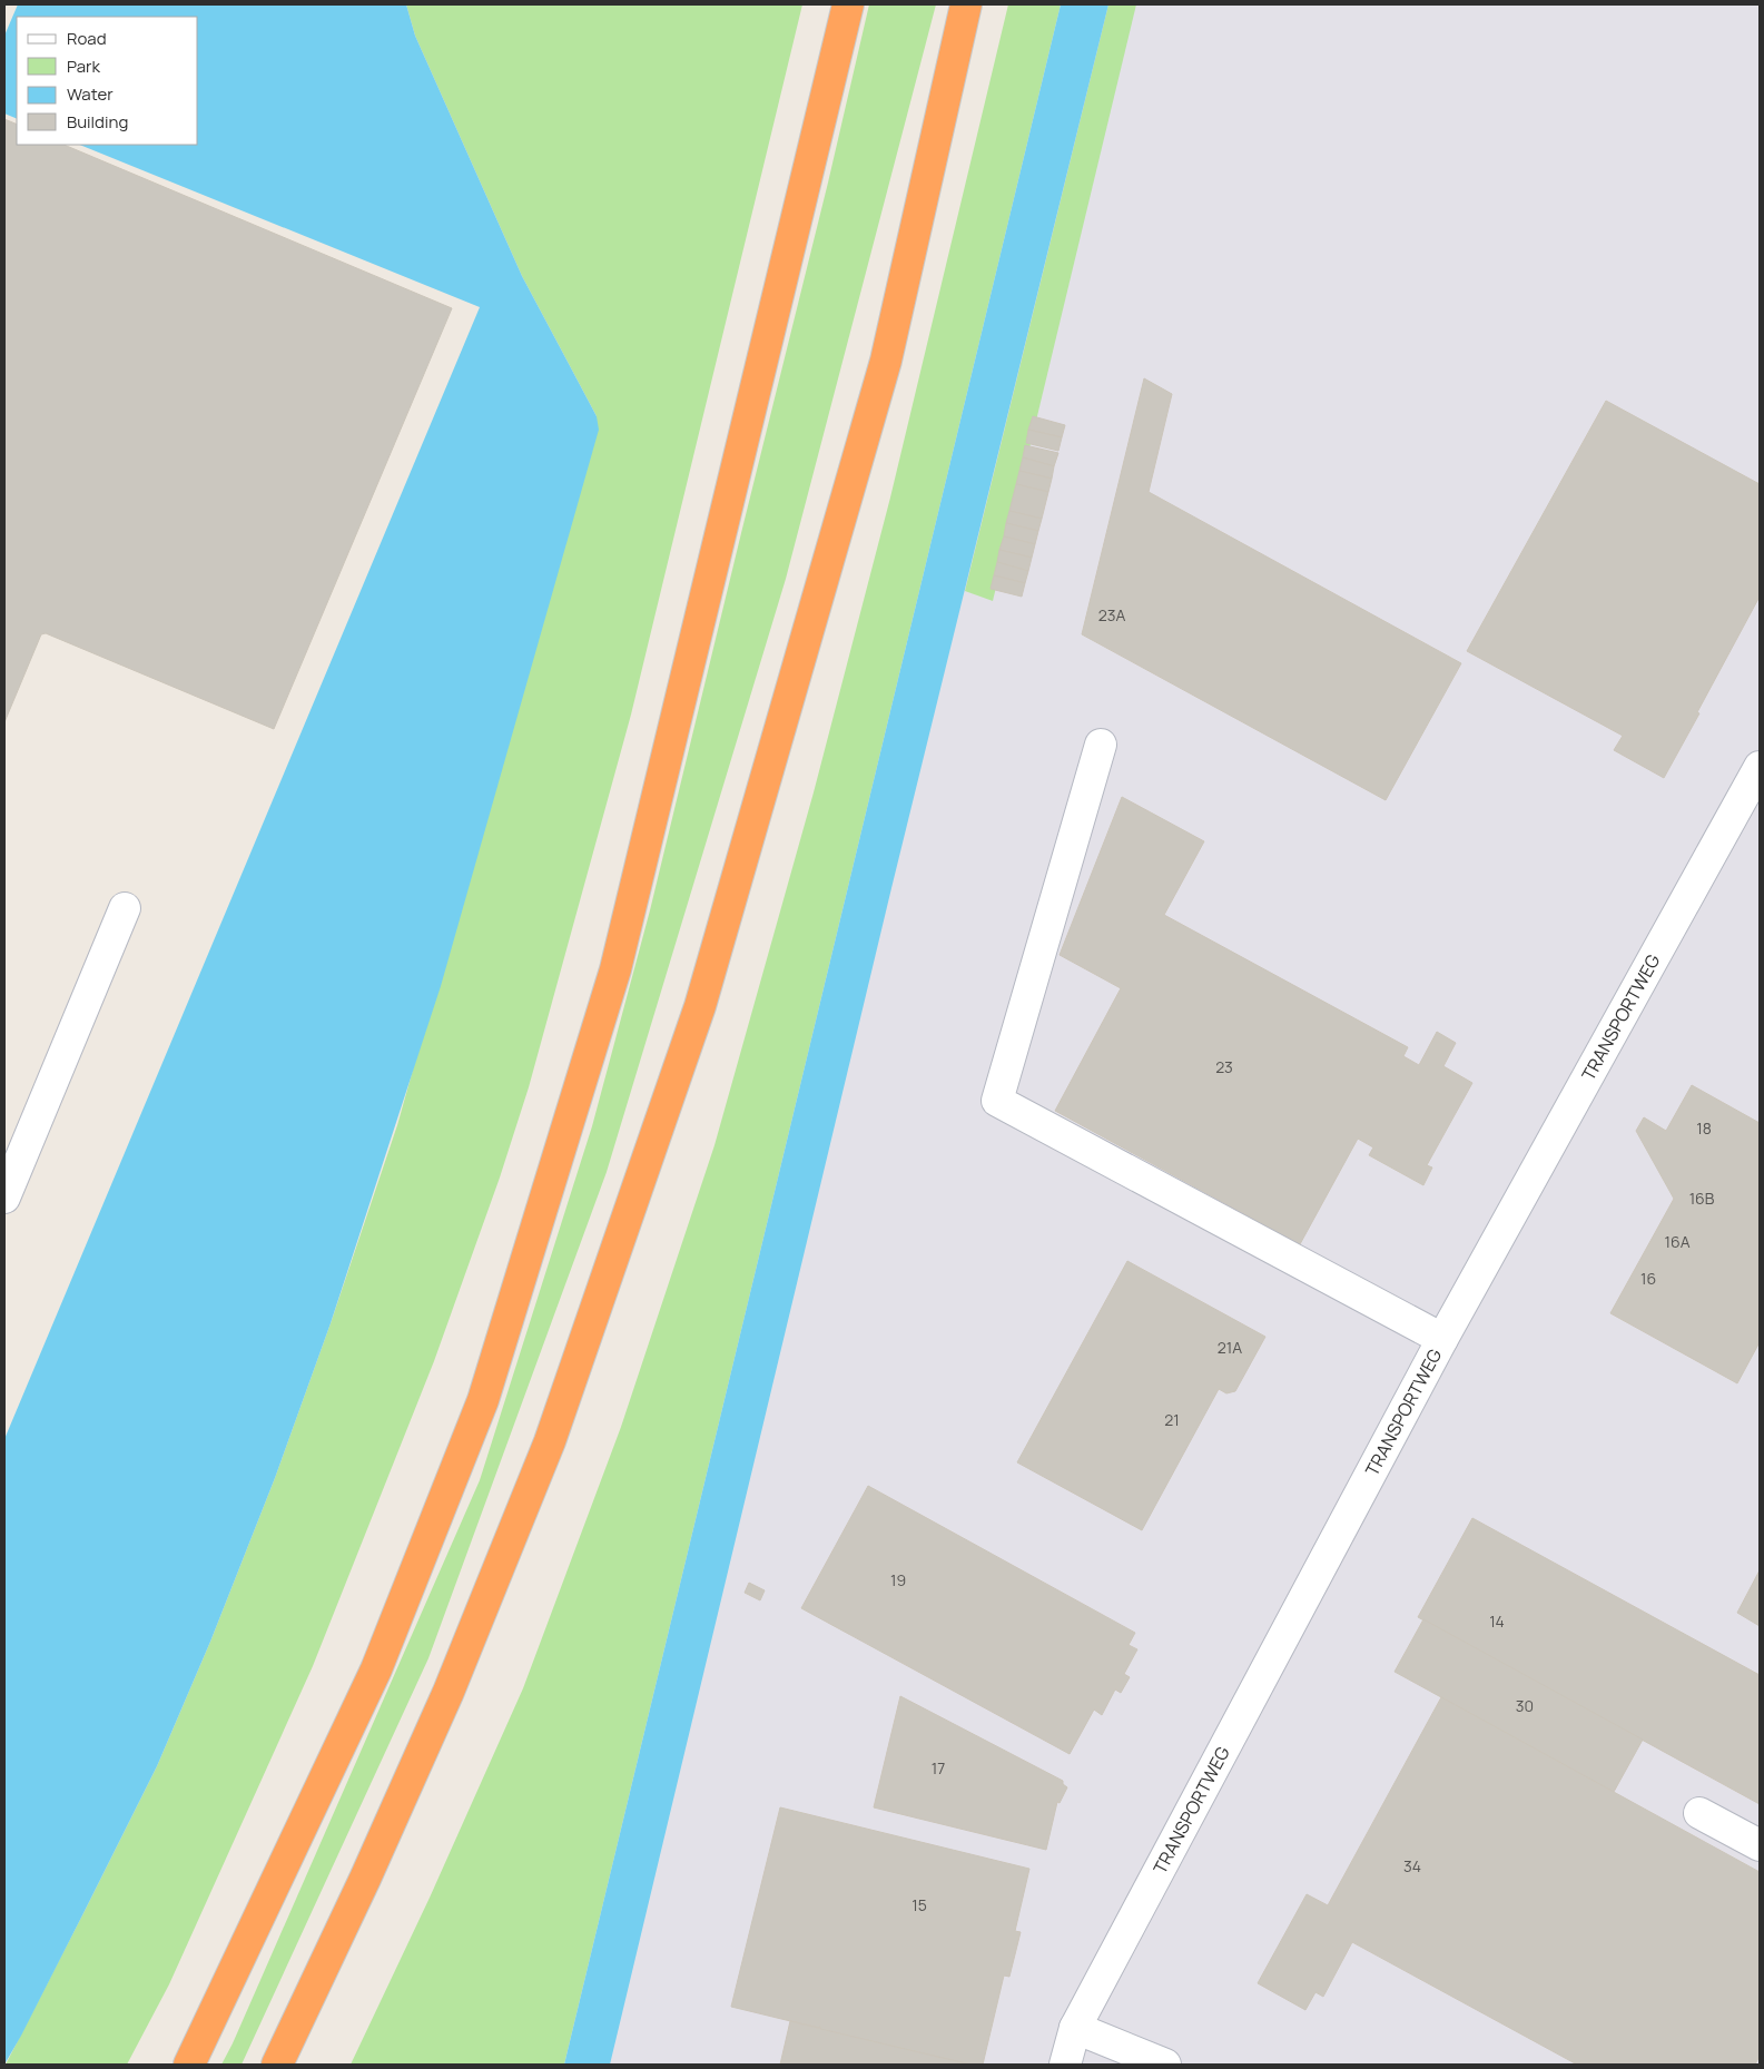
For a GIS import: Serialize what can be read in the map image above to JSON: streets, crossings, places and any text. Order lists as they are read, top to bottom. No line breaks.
{"streets":{"street":["TRANSPORTWEG"]},"house_numbers":["23A","23","18","16B","16A","16","21A","21","19","14","30","17","34","15"],"legend":["Road","Park","Water","Building"]}
